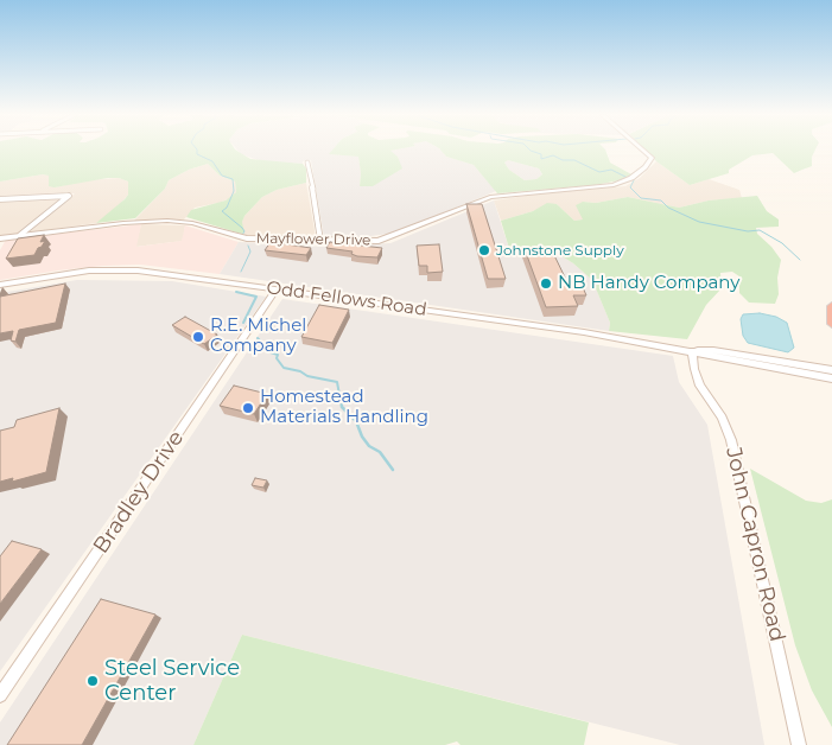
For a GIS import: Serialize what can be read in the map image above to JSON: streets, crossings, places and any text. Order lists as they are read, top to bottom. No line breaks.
{"streets":{"street":["Mayflower Drive","Odd Fellows Road","Bradley Drive","John Capron Road"]},"crossings":[["Odd Fellows Road","Bradley Drive"],["Odd Fellows Road","John Capron Road"]],"places":["Johnstone Supply","NB Handy Company","R.E. Michel Company","Homestead Materials Handling","Steel Service Center"]}
